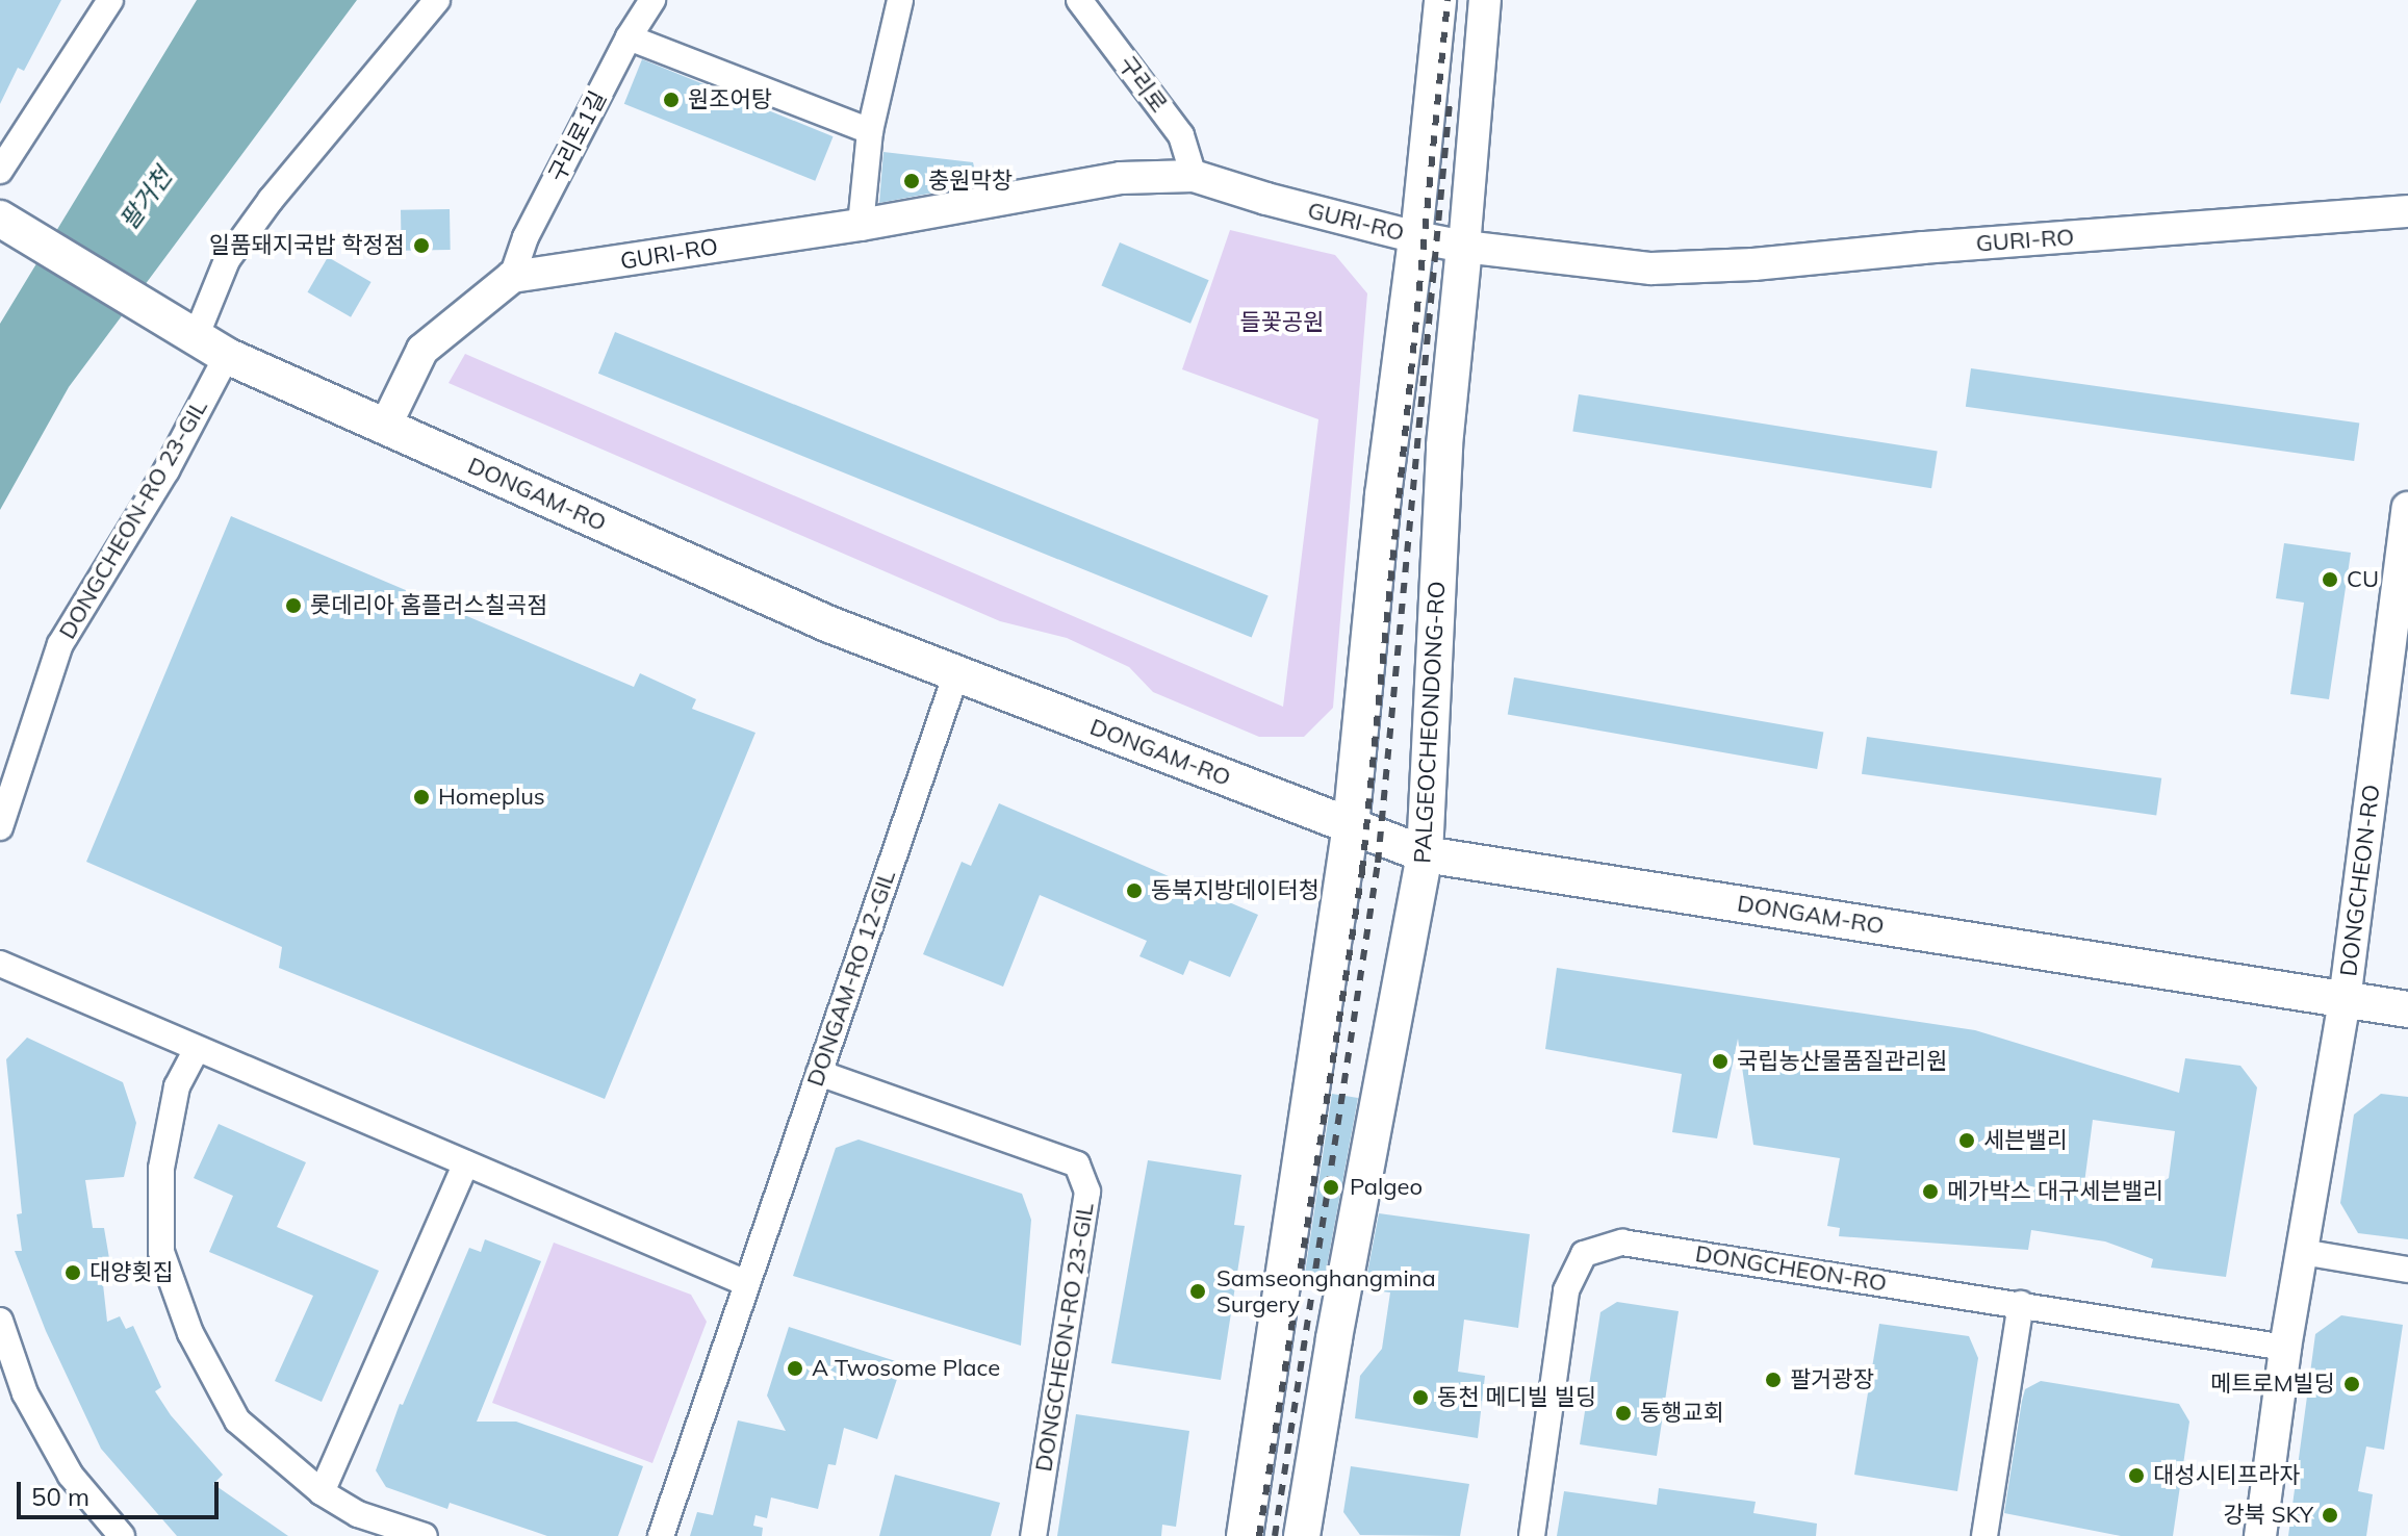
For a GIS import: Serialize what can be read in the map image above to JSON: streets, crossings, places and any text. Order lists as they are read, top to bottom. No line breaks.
{"streets":{"main road":["DONGAM-RO","PALGEOCHEONDONG-RO"],"street":["구리로","구리로1길","GURI-RO","DONGCHEON-RO 23-GIL","DONGCHEON-RO","DONGAM-RO 12-GIL"]},"crossings":[["구리로","GURI-RO"],["구리로1길","GURI-RO"],["GURI-RO","PALGEOCHEONDONG-RO"],["DONGAM-RO","DONGCHEON-RO 23-GIL"],["DONGAM-RO","PALGEOCHEONDONG-RO"],["DONGAM-RO","DONGCHEON-RO"],["DONGAM-RO","DONGAM-RO 12-GIL"],["DONGCHEON-RO 23-GIL","DONGAM-RO 12-GIL"]],"water":["팔거천"],"parks":["들꽃공원"],"places":["원조어탕","충원막창","일품돼지국밥 학정점","CU","롯데리아 홈플러스칠곡점","Homeplus","동북지방데이터청","국립농산물품질관리원","세븐밸리","Palgeo","메가박스 대구세븐밸리","대양횟집","Samseonghangmina Surgery","A Twosome Place","팔거광장","메트로M빌딩","동천 메디빌 빌딩","동행교회","대성시티프라자","강북 SKY"],"scale_bar":"50 m"}
